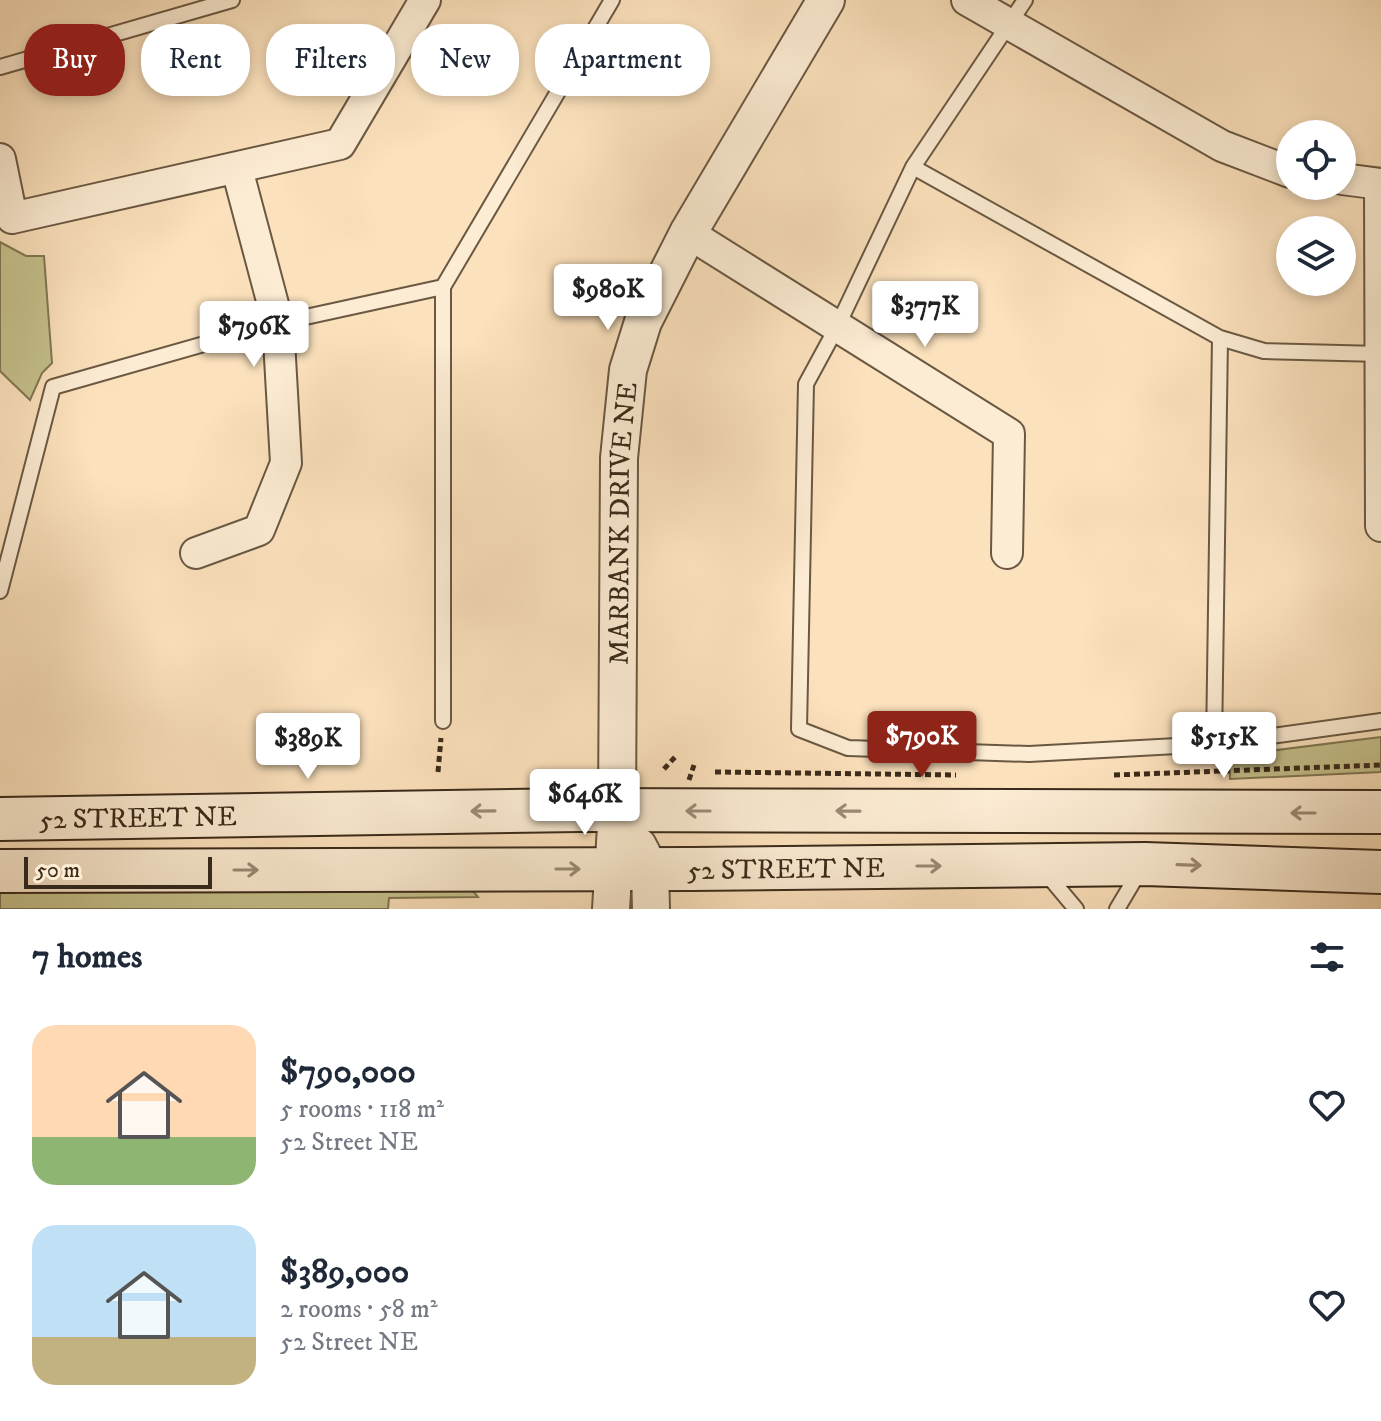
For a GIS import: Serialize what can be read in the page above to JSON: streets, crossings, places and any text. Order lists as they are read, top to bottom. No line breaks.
{"streets":{"main road":["52 STREET NE"],"street":["MARBANK DRIVE NE"]},"crossings":[["MARBANK DRIVE NE","52 STREET NE"]],"scale_bar":"50 m","page":{"chip":["Buy","Rent","Filters","New","Apartment"],"price":["$980K","$377K","$796K","$790K","$515K","$389K","$646K"],"scale":"50 m","heading":"7 homes","list":[{"name":"$790,000","note":"5 rooms · 118 m² · 52 Street NE"},{"name":"$389,000","note":"2 rooms · 58 m² · 52 Street NE"}]}}
